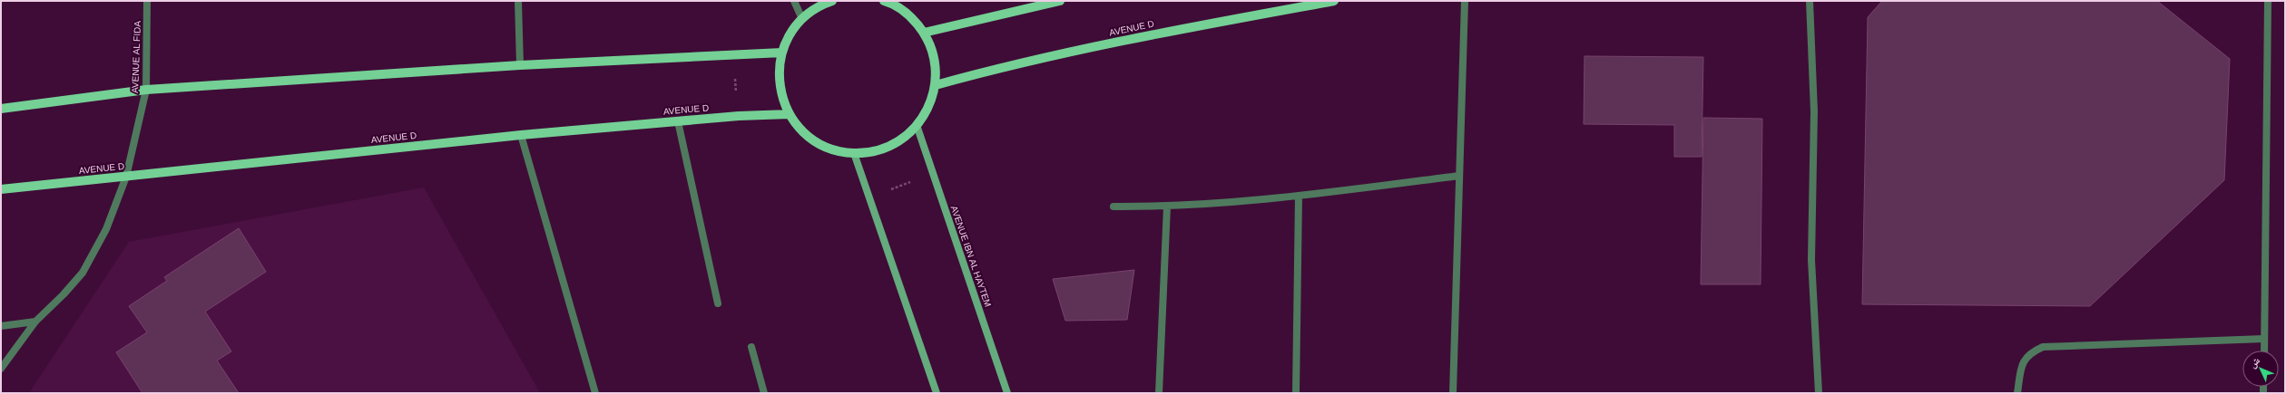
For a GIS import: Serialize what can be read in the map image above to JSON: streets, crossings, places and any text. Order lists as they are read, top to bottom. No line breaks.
{"streets":{"main road":["AVENUE D","AVENUE IBN AL HAYTEM"],"street":["AVENUE AL FIDA"]},"crossings":[["AVENUE D","AVENUE AL FIDA"]],"north":"top left"}
